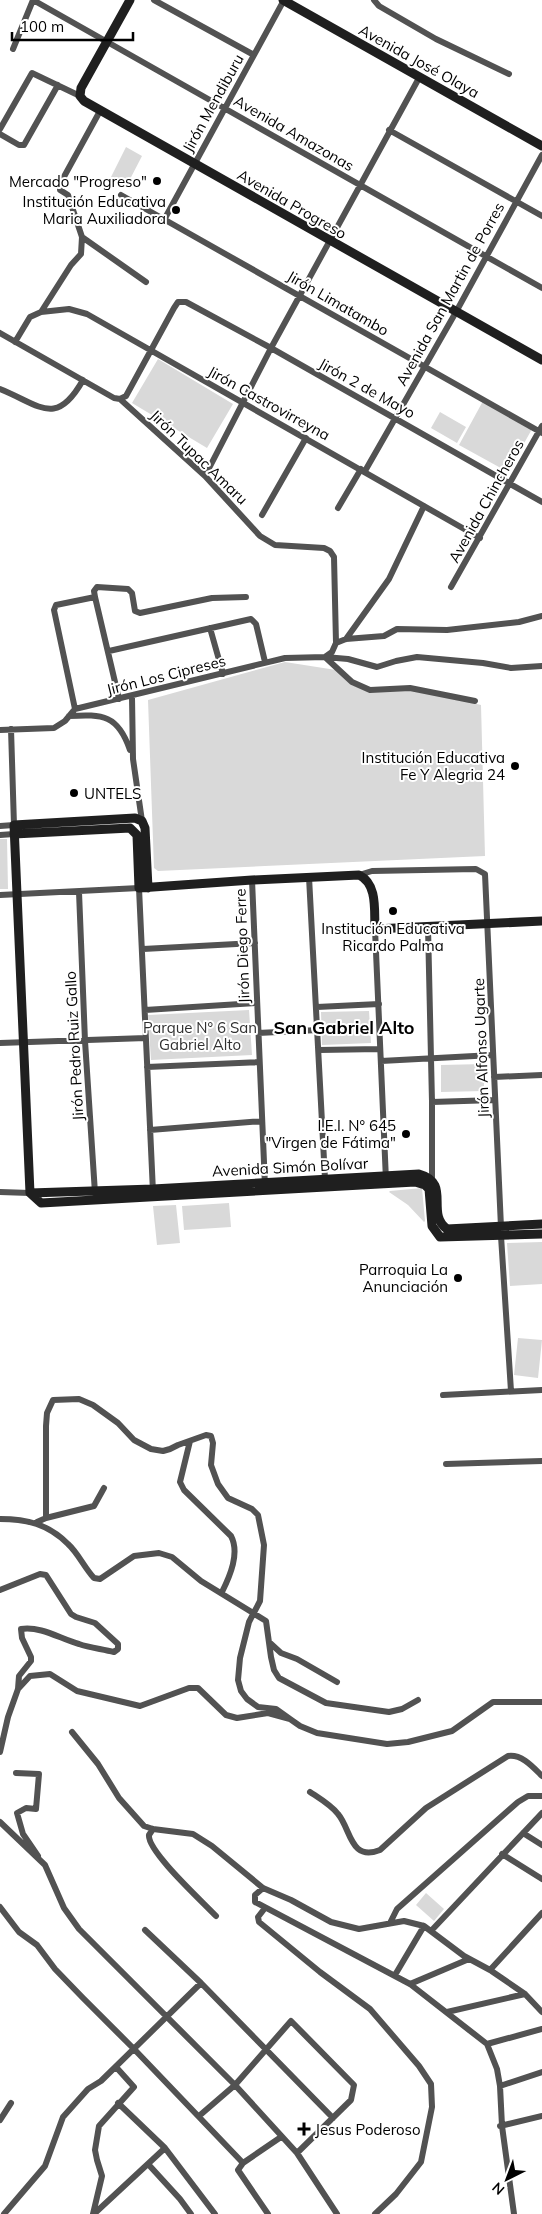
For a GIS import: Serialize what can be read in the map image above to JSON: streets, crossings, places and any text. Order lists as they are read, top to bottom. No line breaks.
{"streets":{"street":["Avenida José Olaya","Jirón Mendiburu","Avenida Amazonas","Avenida Progreso","Avenida San Martin de Porres","Jirón Limatambo","Jirón 2 de Mayo","Jirón Castrovirreyna","Jirón Tupac Amaru","Avenida Chincheros","Jirón Los Cipreses","Jirón Diego Ferre","Jirón Pedro Ruiz Gallo","Jirón Alfonso Ugarte","Avenida Simón Bolívar"]},"crossings":[["Avenida José Olaya","Jirón Mendiburu"],["Avenida José Olaya","Avenida San Martin de Porres"],["Jirón Mendiburu","Avenida Amazonas"],["Jirón Mendiburu","Avenida Progreso"],["Jirón Mendiburu","Jirón Limatambo"],["Avenida Amazonas","Avenida San Martin de Porres"],["Avenida Progreso","Avenida San Martin de Porres"],["Avenida San Martin de Porres","Jirón Limatambo"],["Avenida San Martin de Porres","Jirón 2 de Mayo"],["Avenida San Martin de Porres","Jirón Castrovirreyna"],["Jirón Limatambo","Avenida Chincheros"],["Jirón 2 de Mayo","Jirón Castrovirreyna"],["Jirón 2 de Mayo","Avenida Chincheros"],["Jirón Castrovirreyna","Avenida Chincheros"],["Jirón Diego Ferre","Avenida Simón Bolívar"],["Jirón Pedro Ruiz Gallo","Avenida Simón Bolívar"]],"districts":["San Gabriel Alto"],"parks":["Parque N° 6 San Gabriel Alto"],"places":{"other":["Mercado \"Progreso\"","Institución Educativa Maria Auxiliadora","Institución Educativa Fe Y Alegria 24","UNTELS","Institución Educativa Ricardo Palma","I.E.I. N° 645 \"Virgen de Fátima\"","Parroquia La Anunciación"],"health":["Jesus Poderoso"]},"scale_bar":"100 m","north":"bottom left"}
